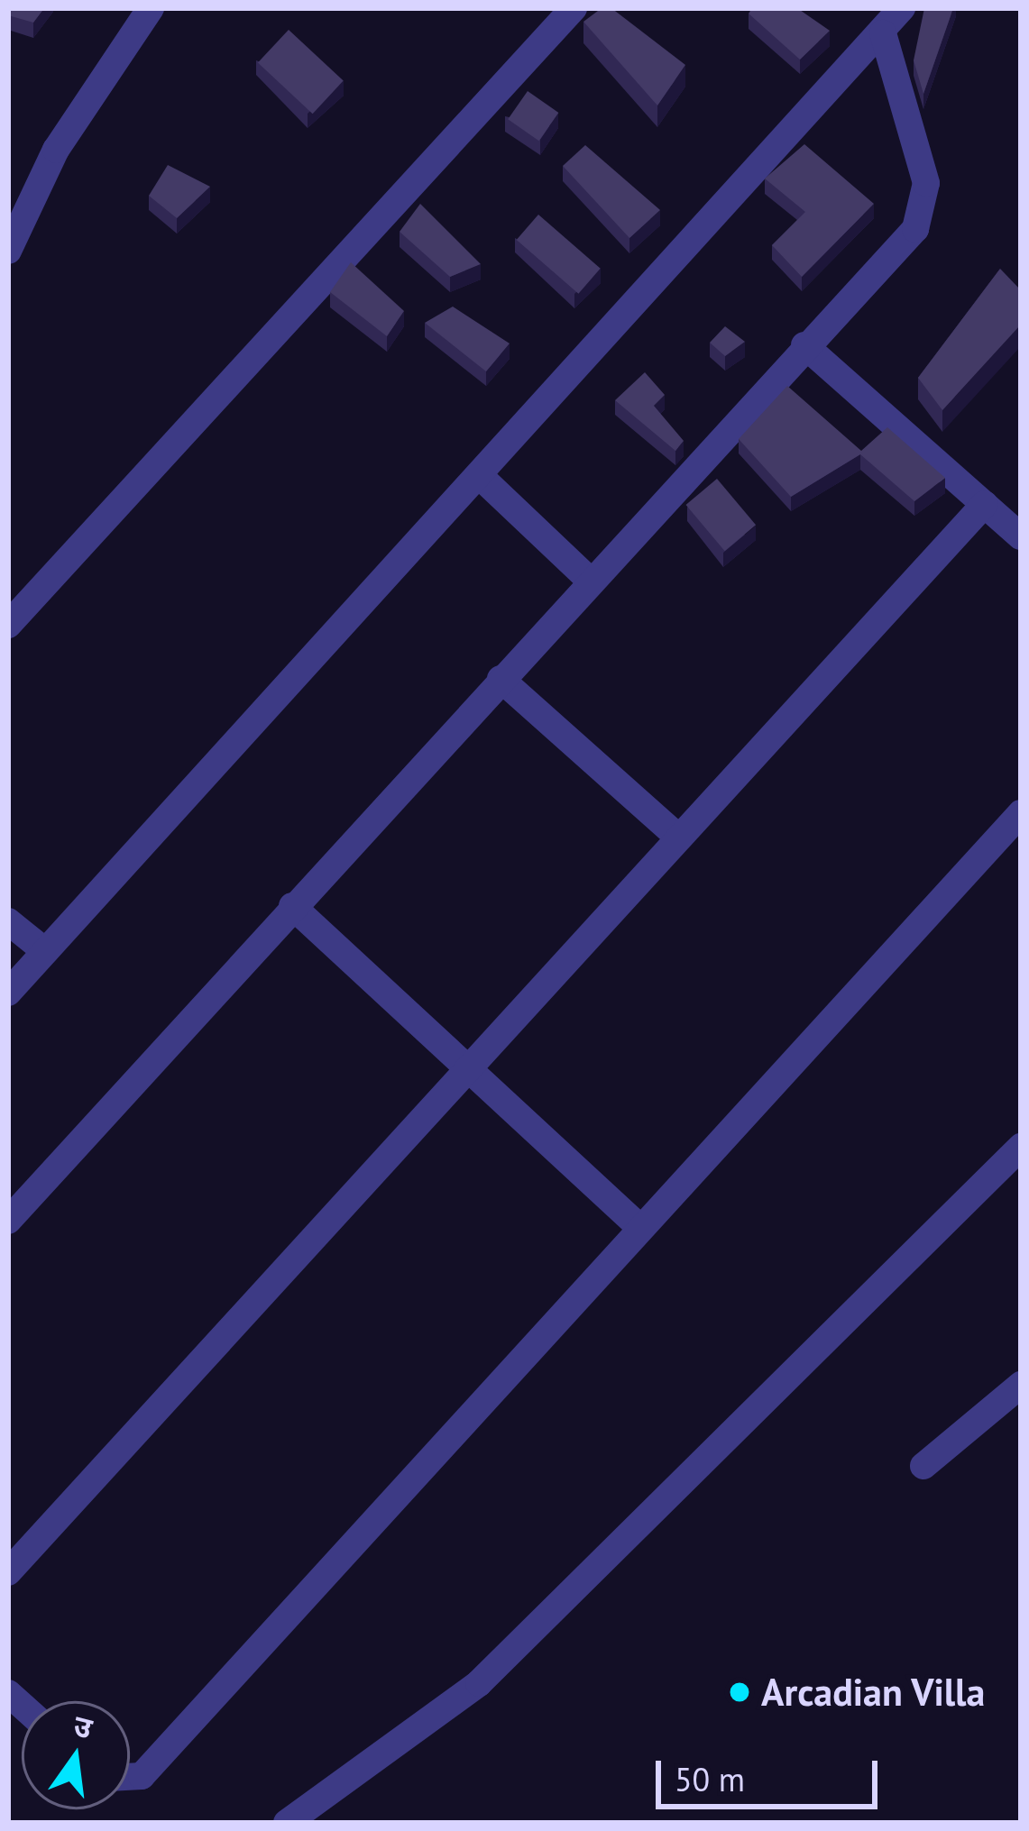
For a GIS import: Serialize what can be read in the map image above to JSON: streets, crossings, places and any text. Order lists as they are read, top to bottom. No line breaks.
{"places":["Arcadian Villa"],"scale_bar":"50 m","north":"top"}
